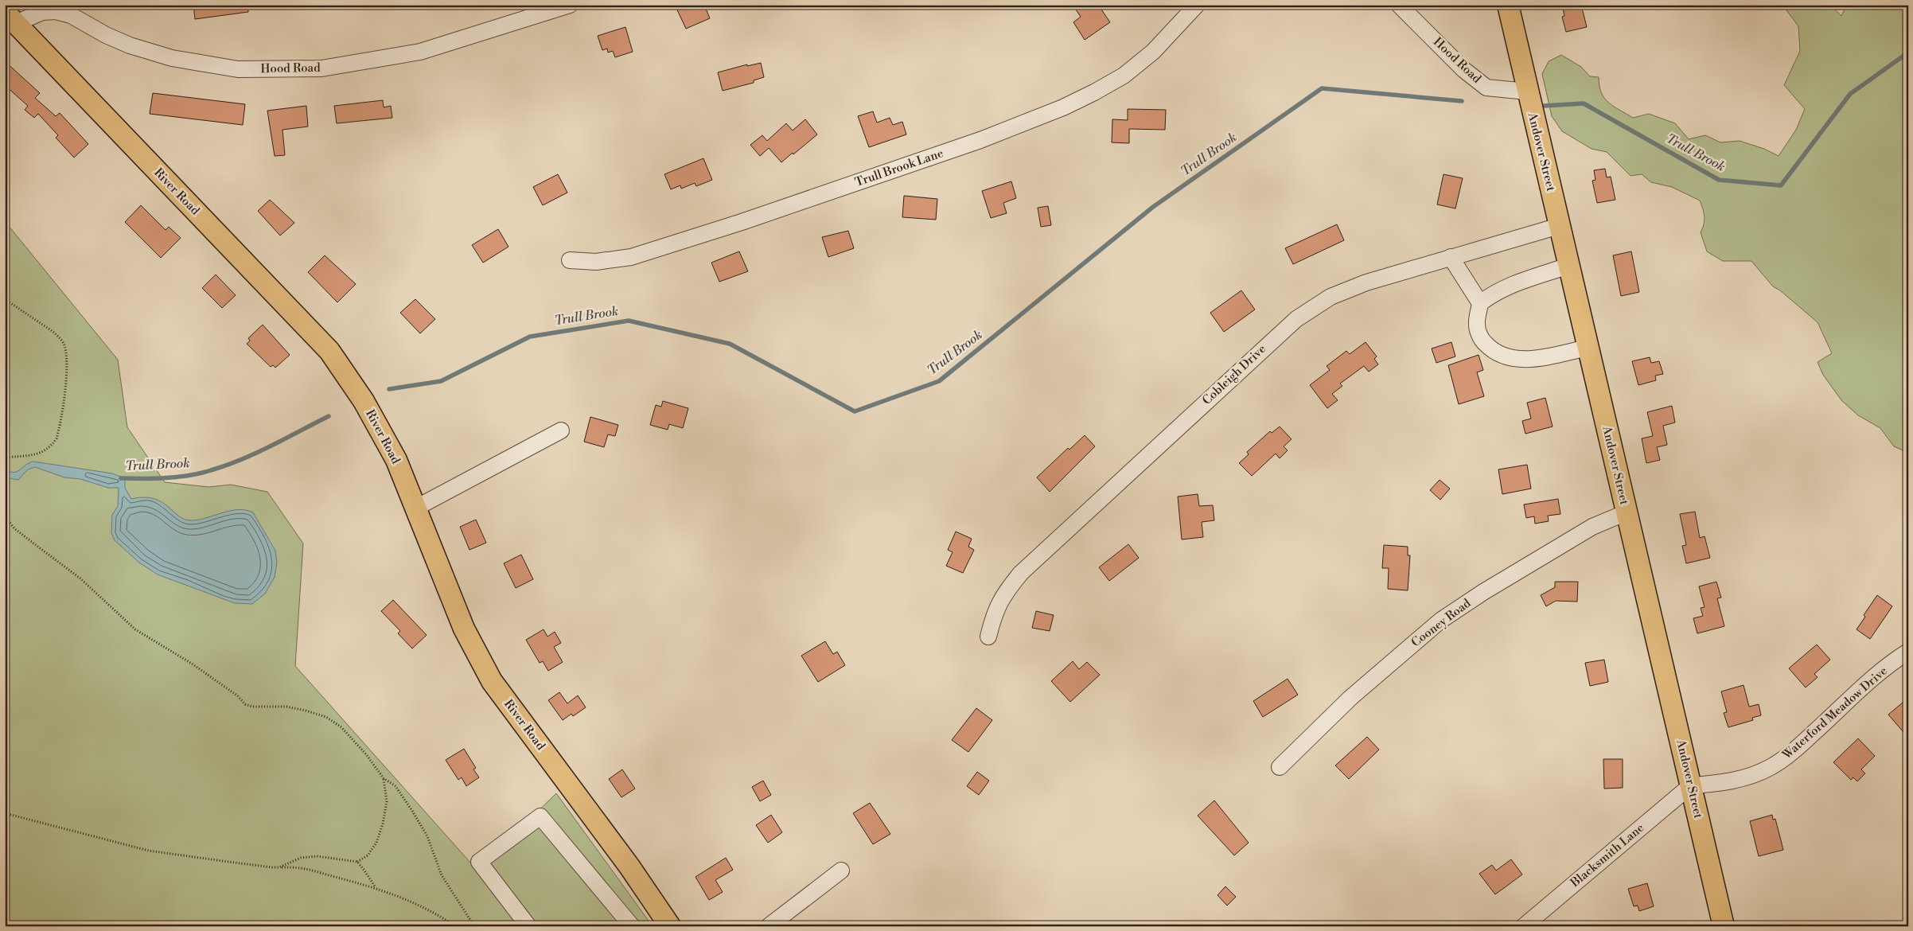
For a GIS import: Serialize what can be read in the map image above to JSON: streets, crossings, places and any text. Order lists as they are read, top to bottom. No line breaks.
{"streets":{"main road":["Andover Street","River Road"],"street":["Hood Road","Trull Brook Lane","Cobleigh Drive","Cooney Road","Waterford Meadow Drive","Blacksmith Lane"]},"crossings":[["Hood Road","Andover Street"],["Hood Road","River Road"],["Andover Street","Cobleigh Drive"],["Andover Street","Cooney Road"],["Andover Street","Waterford Meadow Drive"],["Andover Street","Blacksmith Lane"],["Waterford Meadow Drive","Blacksmith Lane"]],"water":["Trull Brook"]}
